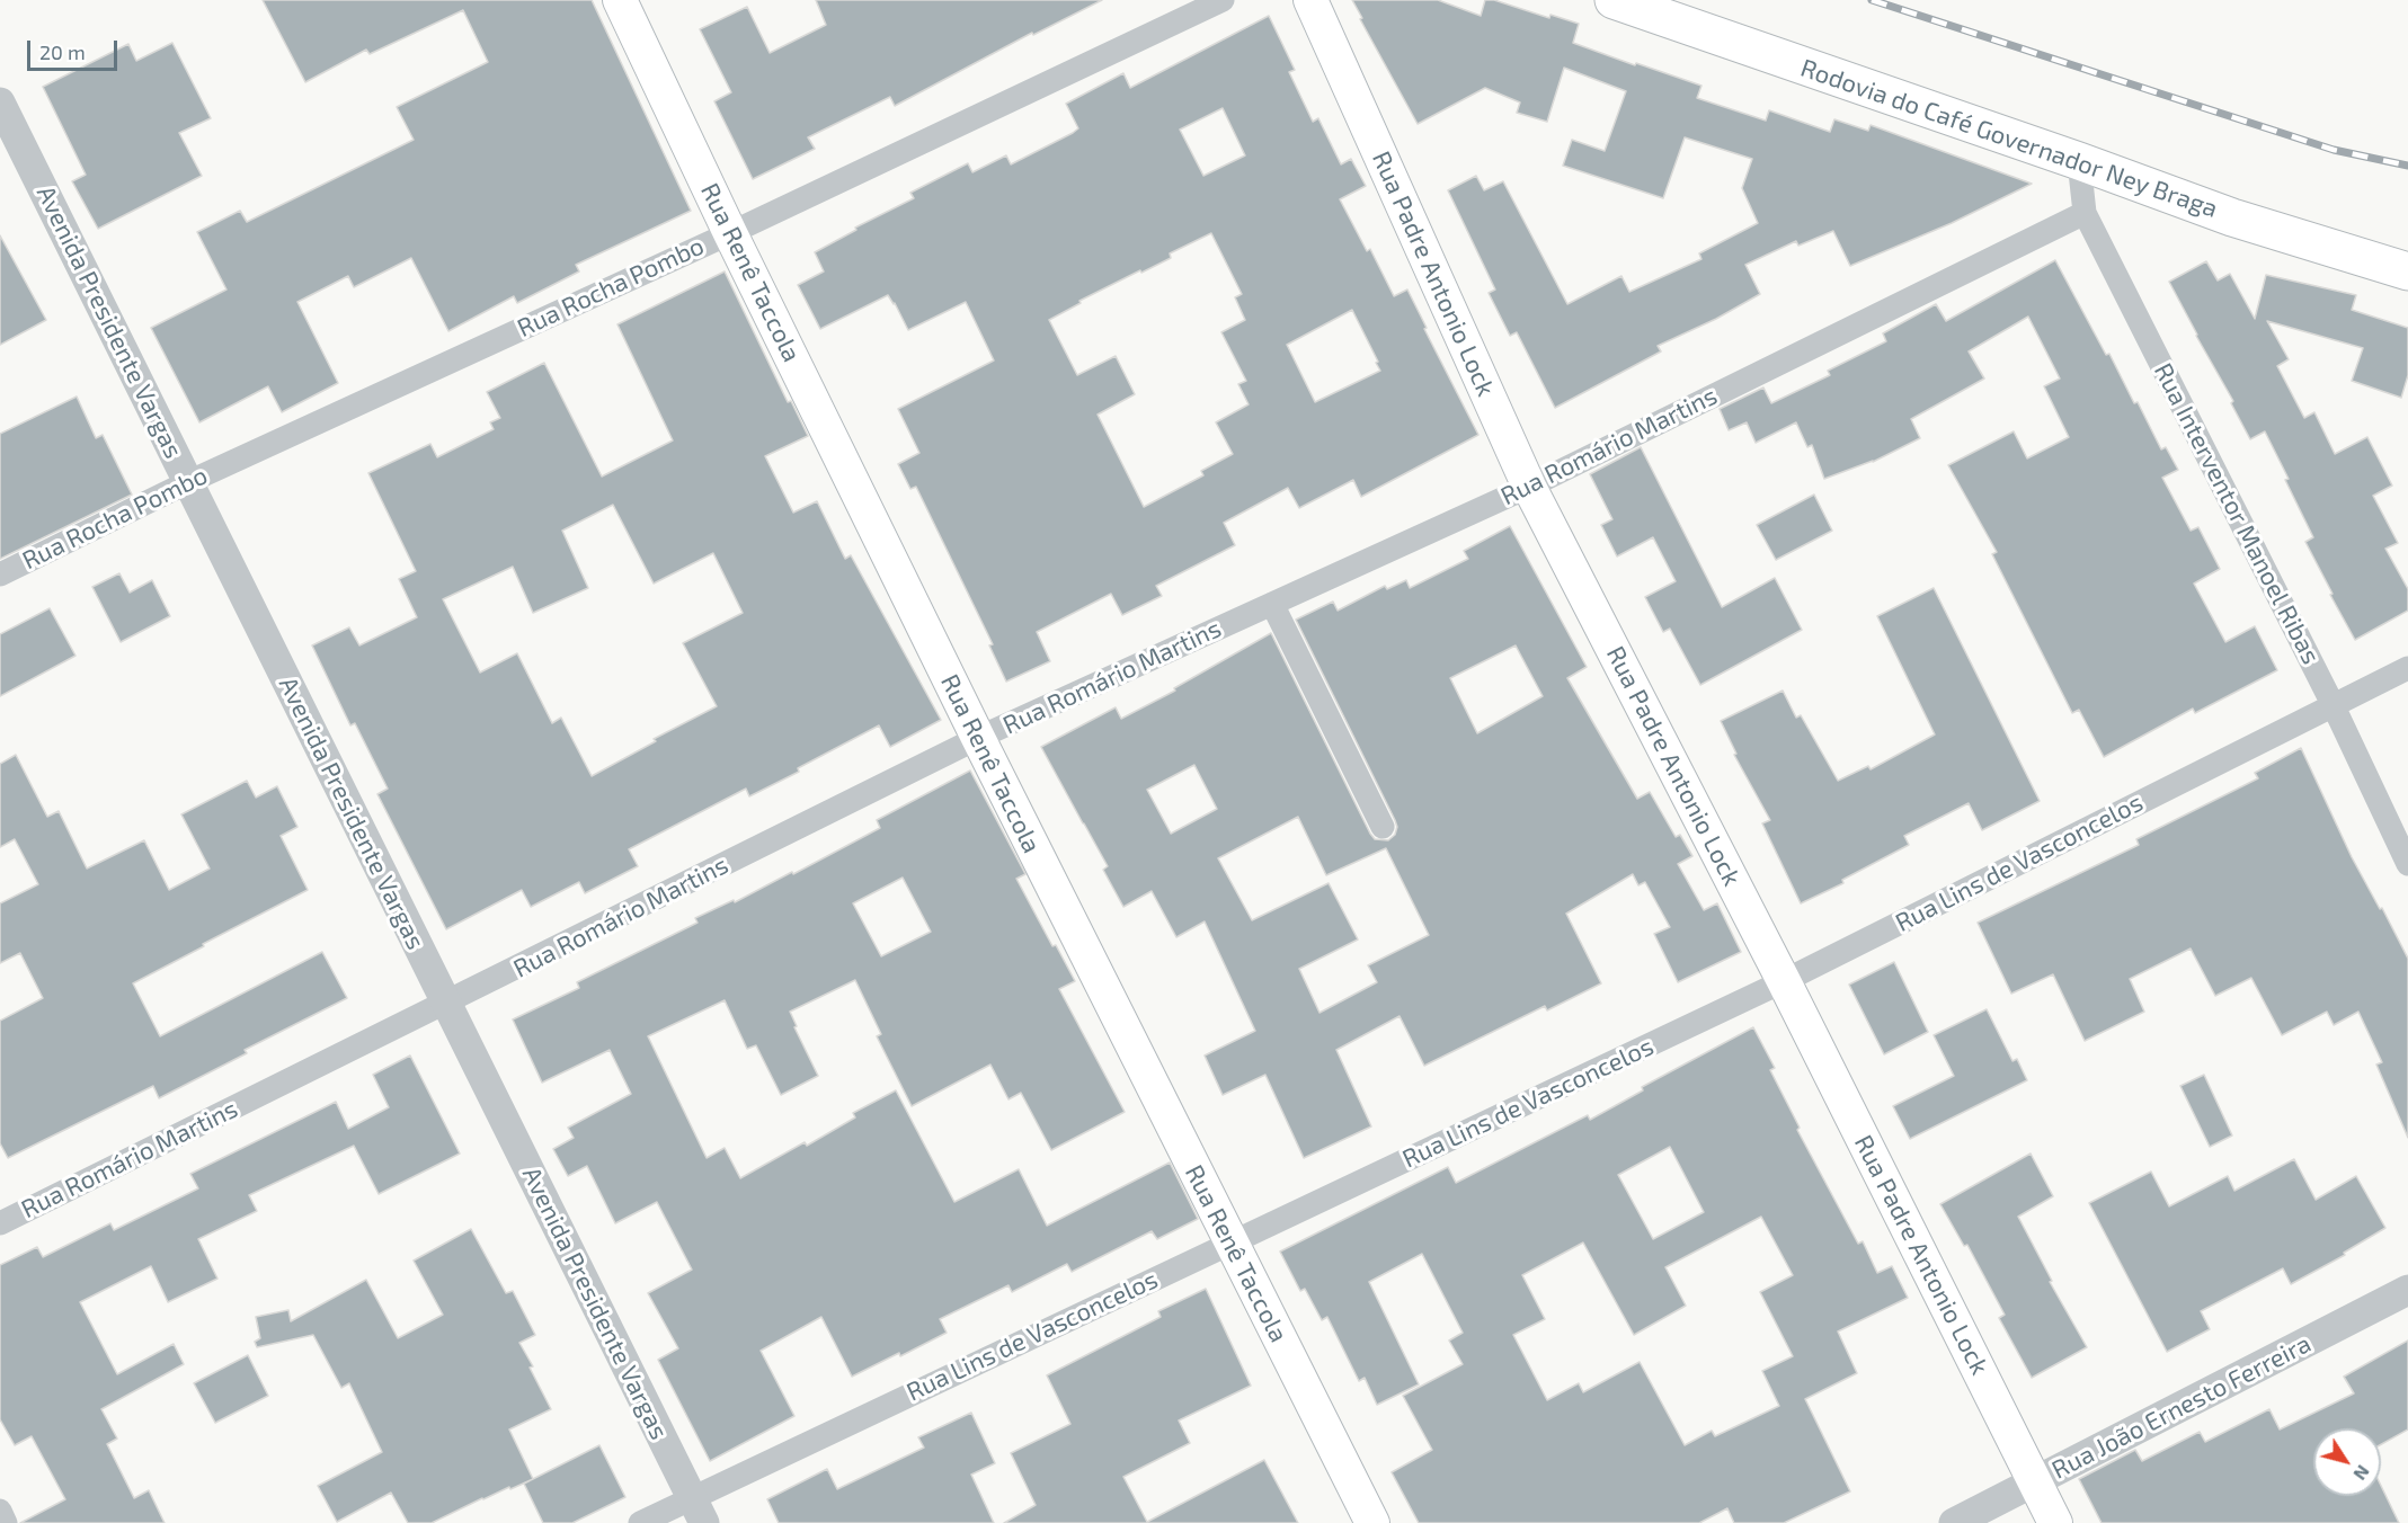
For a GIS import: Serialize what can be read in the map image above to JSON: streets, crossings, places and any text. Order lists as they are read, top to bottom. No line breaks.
{"streets":{"main road":["Rodovia do Café Governador Ney Braga","Rua Renê Taccola","Rua Padre Antonio Lock"],"street":["Rua Rocha Pombo","Avenida Presidente Vargas","Rua Romário Martins","Rua Interventor Manoel Ribas","Rua Lins de Vasconcelos","Rua João Ernesto Ferreira"]},"crossings":[["Rodovia do Café Governador Ney Braga","Rua Interventor Manoel Ribas"],["Rua Renê Taccola","Rua Rocha Pombo"],["Rua Renê Taccola","Rua Romário Martins"],["Rua Renê Taccola","Rua Lins de Vasconcelos"],["Rua Padre Antonio Lock","Rua Romário Martins"],["Rua Padre Antonio Lock","Rua Lins de Vasconcelos"],["Rua Padre Antonio Lock","Rua João Ernesto Ferreira"],["Rua Rocha Pombo","Avenida Presidente Vargas"],["Avenida Presidente Vargas","Rua Romário Martins"],["Avenida Presidente Vargas","Rua Lins de Vasconcelos"],["Rua Romário Martins","Rua Interventor Manoel Ribas"],["Rua Interventor Manoel Ribas","Rua Lins de Vasconcelos"]],"scale_bar":"20 m","north":"bottom right"}
